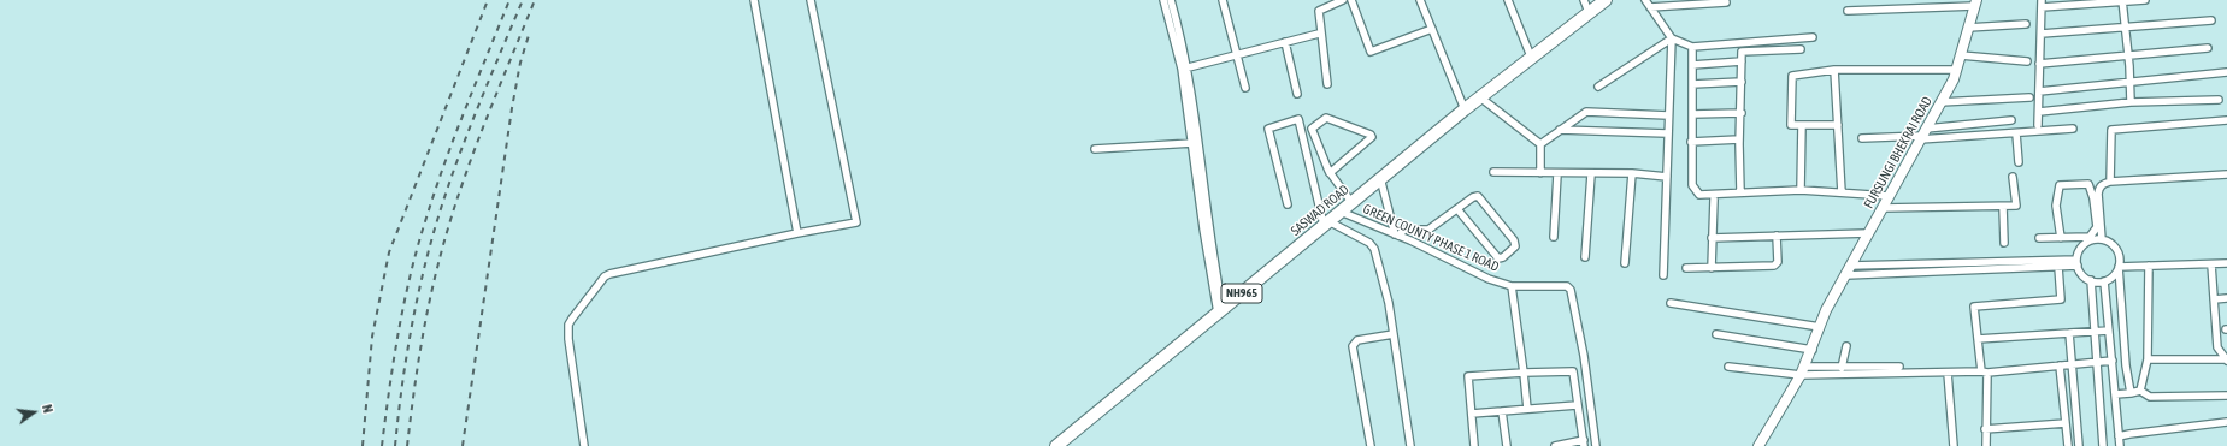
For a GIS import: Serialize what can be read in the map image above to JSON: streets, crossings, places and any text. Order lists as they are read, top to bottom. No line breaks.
{"streets":{"highway":["SASWAD ROAD","NH965"],"street":["FURSUNGI BHEKRAI ROAD","GREEN COUNTY PHASE 1 ROAD"]},"crossings":[["SASWAD ROAD","GREEN COUNTY PHASE 1 ROAD"]],"north":"right"}
